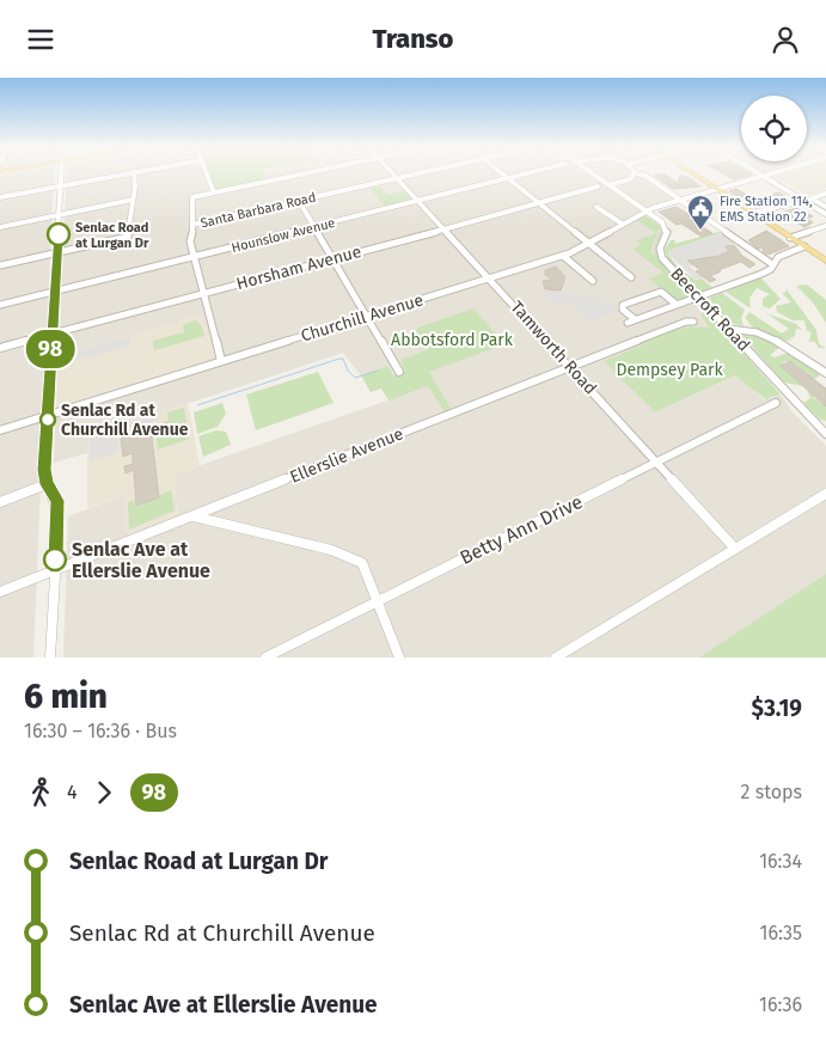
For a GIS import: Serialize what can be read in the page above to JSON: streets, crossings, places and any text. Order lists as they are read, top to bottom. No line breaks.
{"streets":{"street":["Santa Barbara Road","Hounslow Avenue","Horsham Avenue","Beecroft Road","Churchill Avenue","Tamworth Road","Ellerslie Avenue","Betty Ann Drive"]},"crossings":[["Santa Barbara Road","Tamworth Road"],["Hounslow Avenue","Tamworth Road"],["Horsham Avenue","Tamworth Road"],["Beecroft Road","Churchill Avenue"],["Churchill Avenue","Tamworth Road"],["Tamworth Road","Ellerslie Avenue"],["Tamworth Road","Betty Ann Drive"]],"parks":["Abbotsford Park","Dempsey Park"],"places":{"public building":["Fire Station 114, EMS Station 22"],"other":["Senlac Road at Lurgan Dr","Senlac Rd at Churchill Avenue","Senlac Ave at Ellerslie Avenue"]},"lines":["bus line 98"],"page":{"header":"Transo","on_map":"98","heading":["6 min","16:30 – 16:36 · Bus","$3.19"],"legs":["4","98","2 stops"],"list":[{"name":"Senlac Road at Lurgan Dr","value":"16:34"},{"name":"Senlac Rd at Churchill Avenue","value":"16:35"},{"name":"Senlac Ave at Ellerslie Avenue","value":"16:36"}]}}
